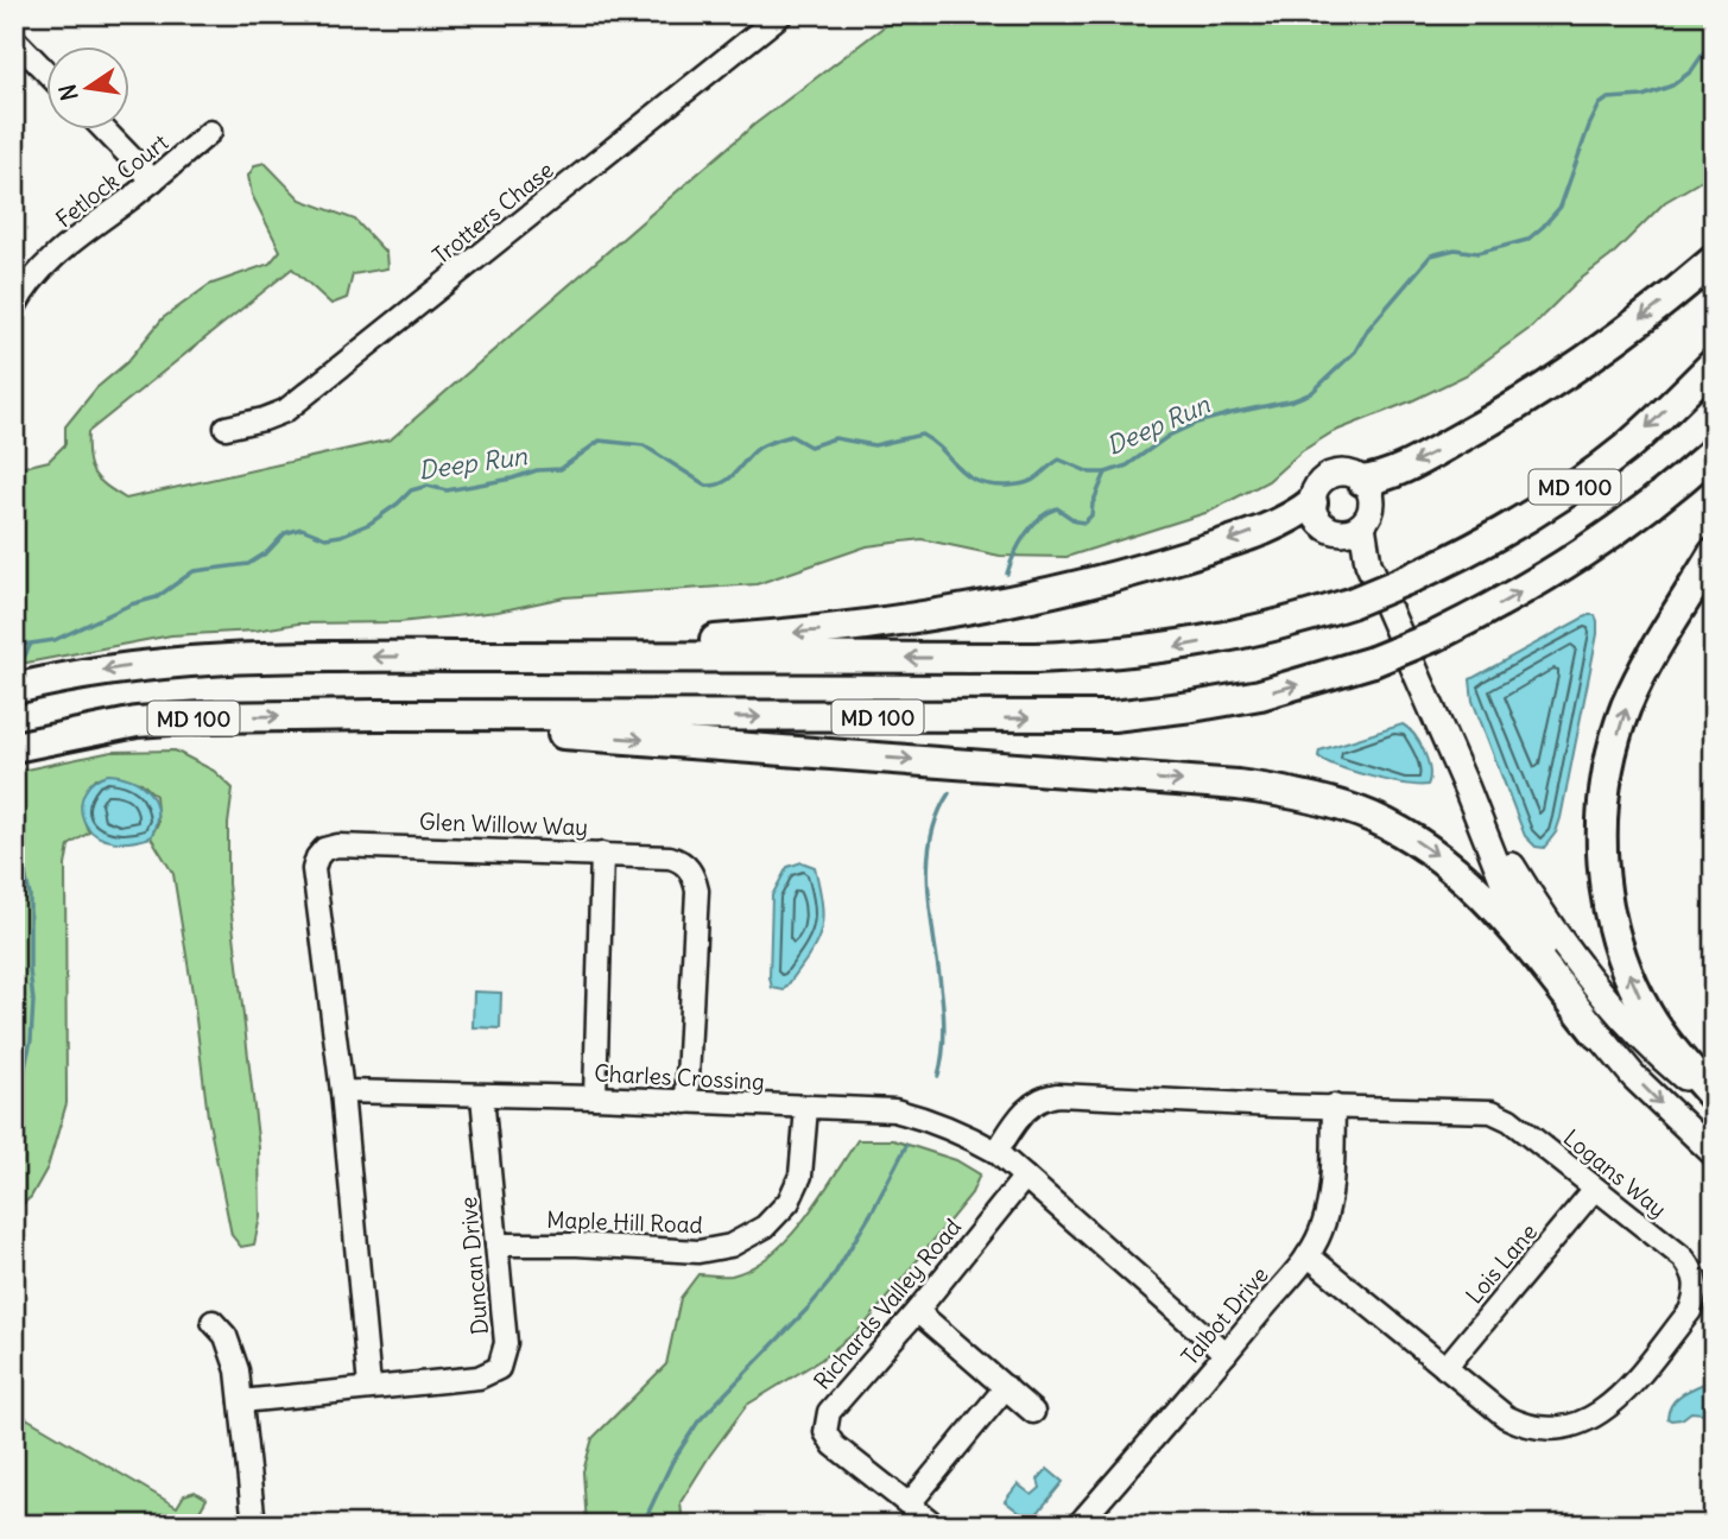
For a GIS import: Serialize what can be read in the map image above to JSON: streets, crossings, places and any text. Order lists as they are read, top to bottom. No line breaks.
{"streets":{"highway":["MD 100"],"street":["Fetlock Court","Trotters Chase","Glen Willow Way","Charles Crossing","Logans Way","Maple Hill Road","Lois Lane","Duncan Drive","Richards Valley Road","Talbot Drive"]},"crossings":[["Glen Willow Way","Charles Crossing"],["Charles Crossing","Logans Way"],["Charles Crossing","Maple Hill Road"],["Charles Crossing","Duncan Drive"],["Charles Crossing","Richards Valley Road"],["Charles Crossing","Talbot Drive"],["Logans Way","Lois Lane"],["Logans Way","Talbot Drive"],["Maple Hill Road","Duncan Drive"]],"water":["Deep Run"],"north":"left"}
